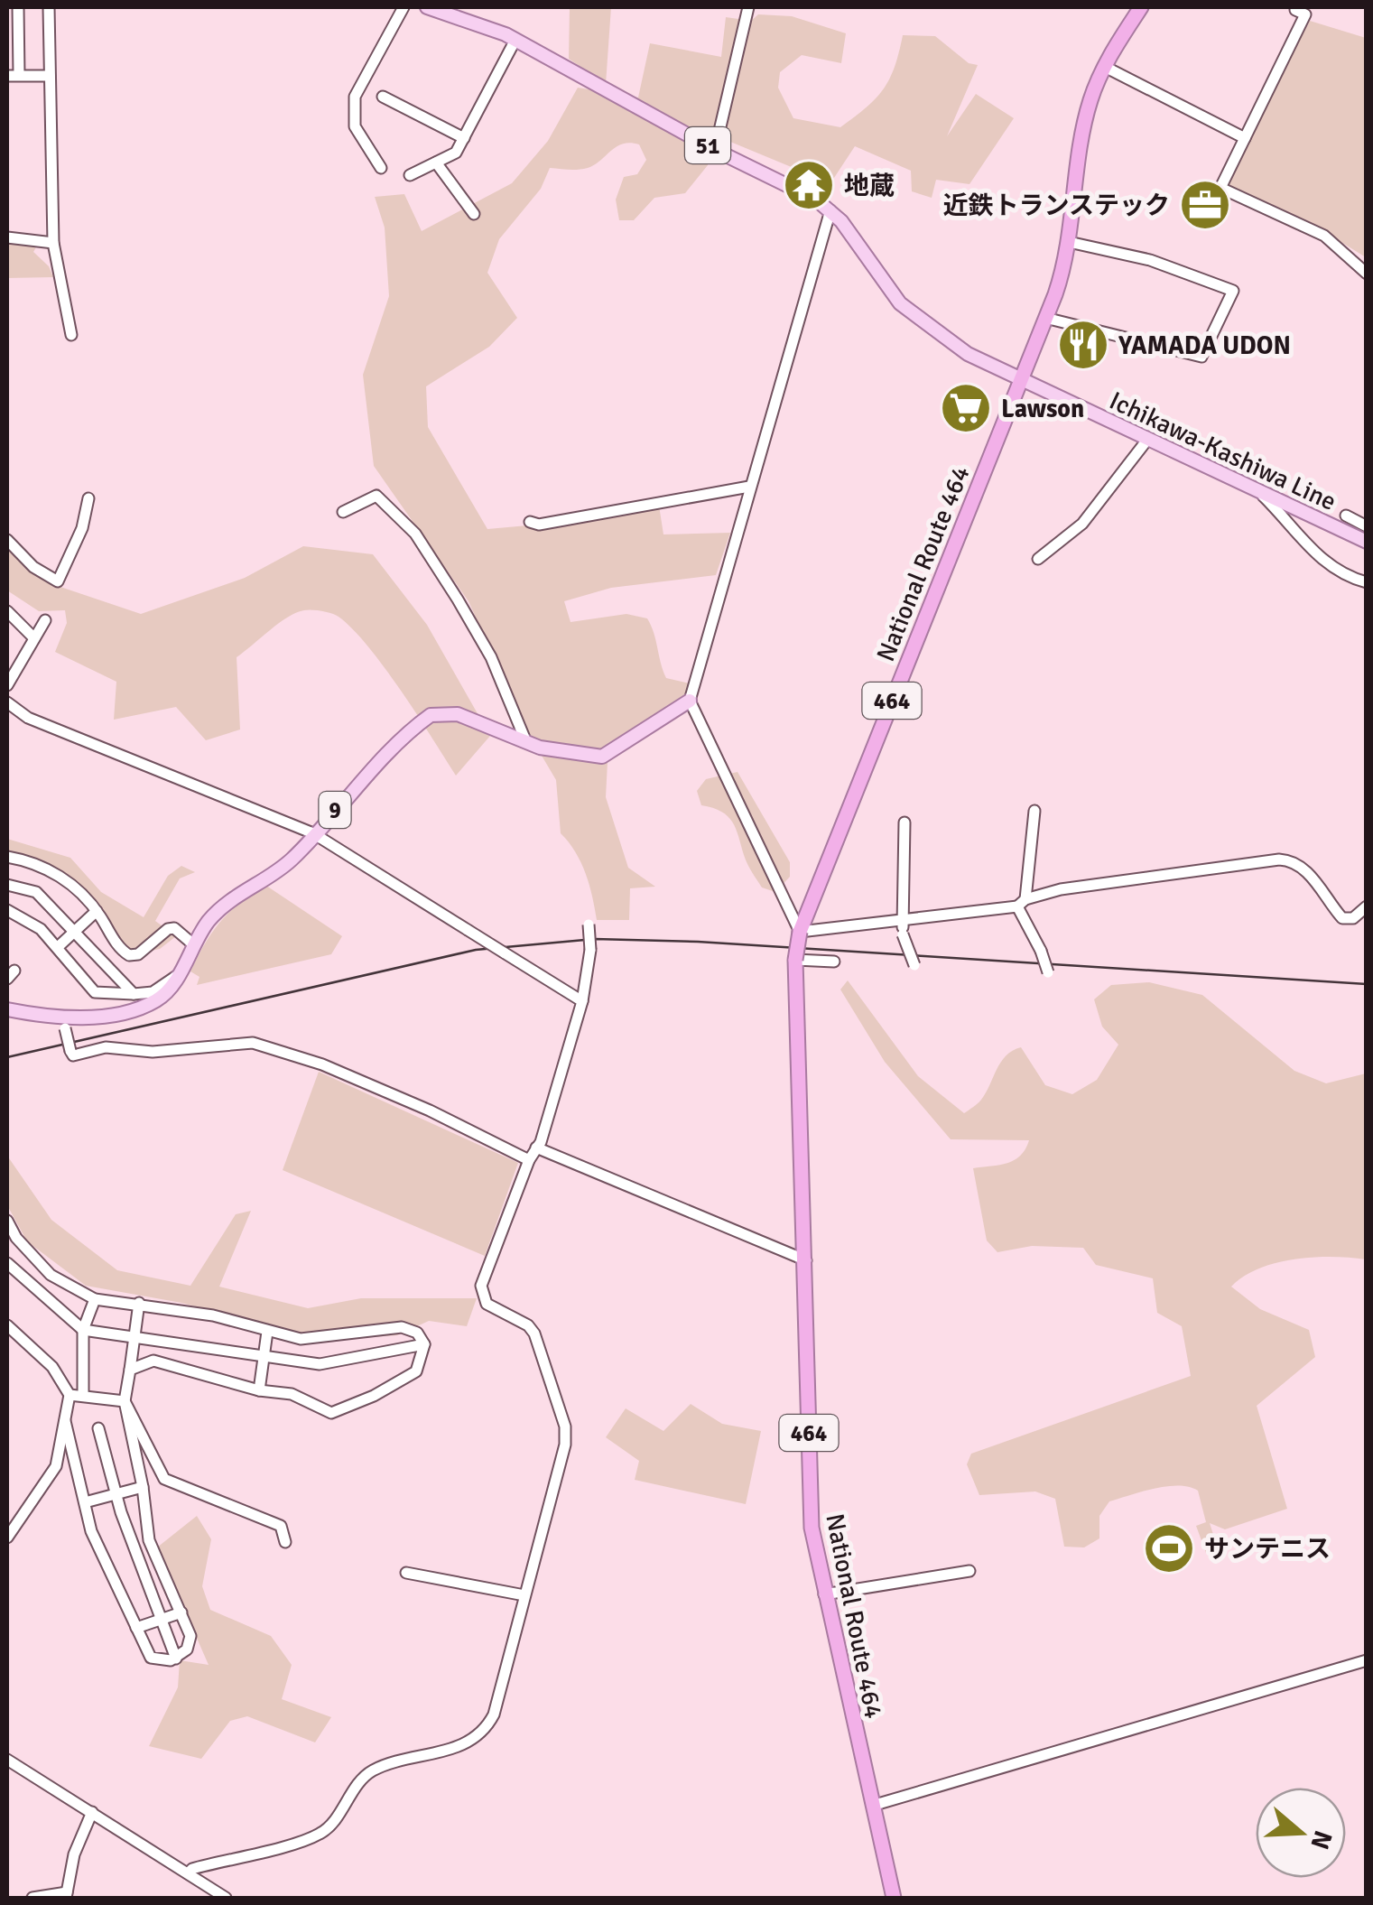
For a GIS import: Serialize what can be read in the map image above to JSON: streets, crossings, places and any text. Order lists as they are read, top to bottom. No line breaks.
{"streets":{"highway":["National Route 464","464"],"main road":["51","Ichikawa-Kashiwa Line","9"]},"crossings":[["Ichikawa-Kashiwa Line","National Route 464"],["National Route 464","464"]],"places":{"temple":["地蔵"],"office":["近鉄トランステック"],"restaurant":["YAMADA UDON"],"supermarket":["Lawson"],"sports":["サンテニス"]},"north":"right"}
